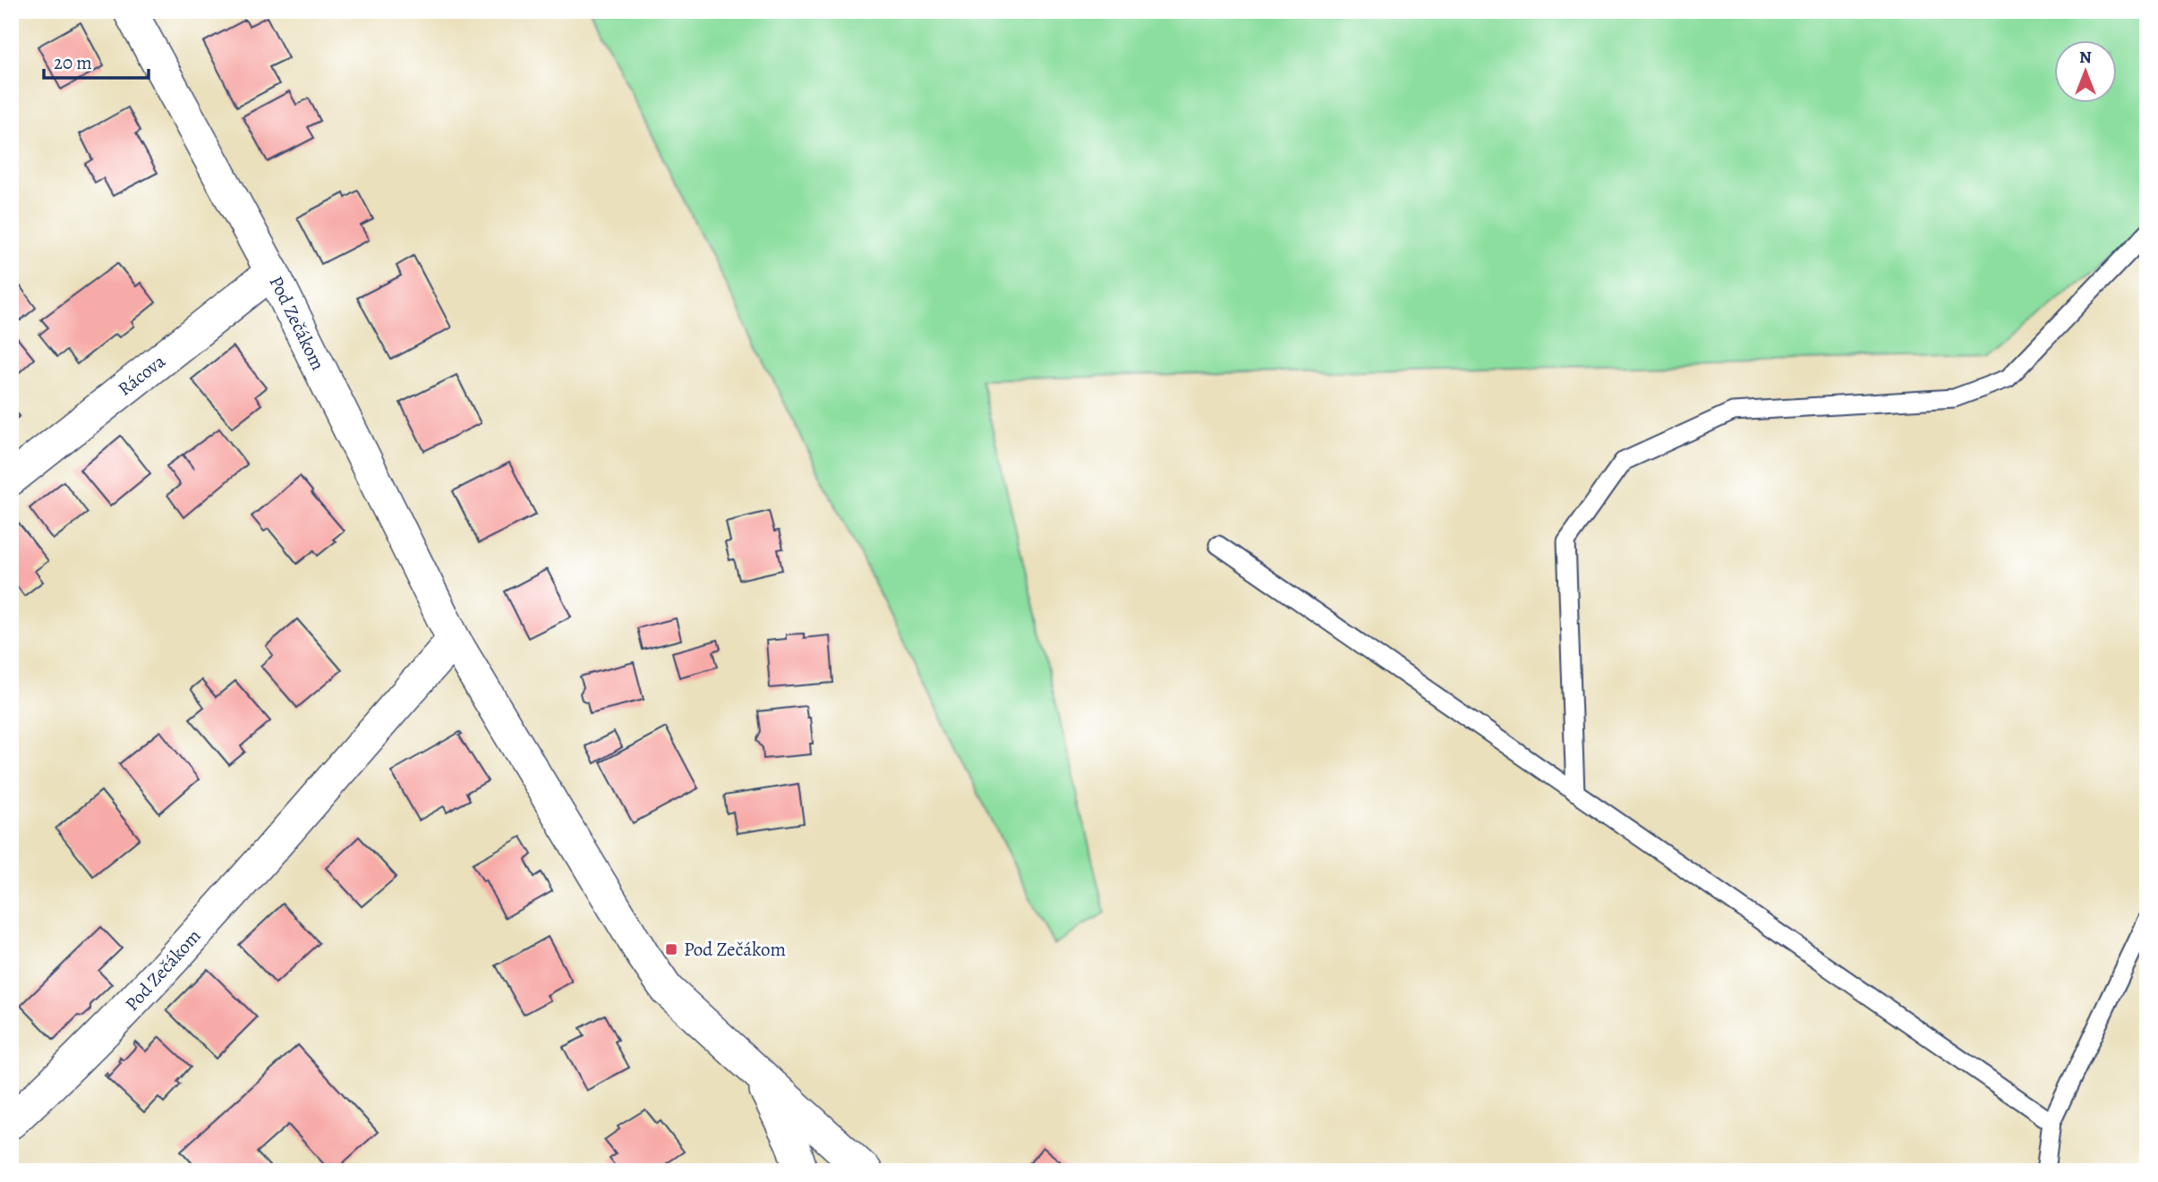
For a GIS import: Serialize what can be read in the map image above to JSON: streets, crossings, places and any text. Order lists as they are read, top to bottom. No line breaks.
{"streets":{"street":["Pod Zečákom","Rácova"]},"crossings":[["Pod Zečákom","Rácova"]],"places":{"transit":["Pod Zečákom"]},"scale_bar":"20 m","north":"top"}
